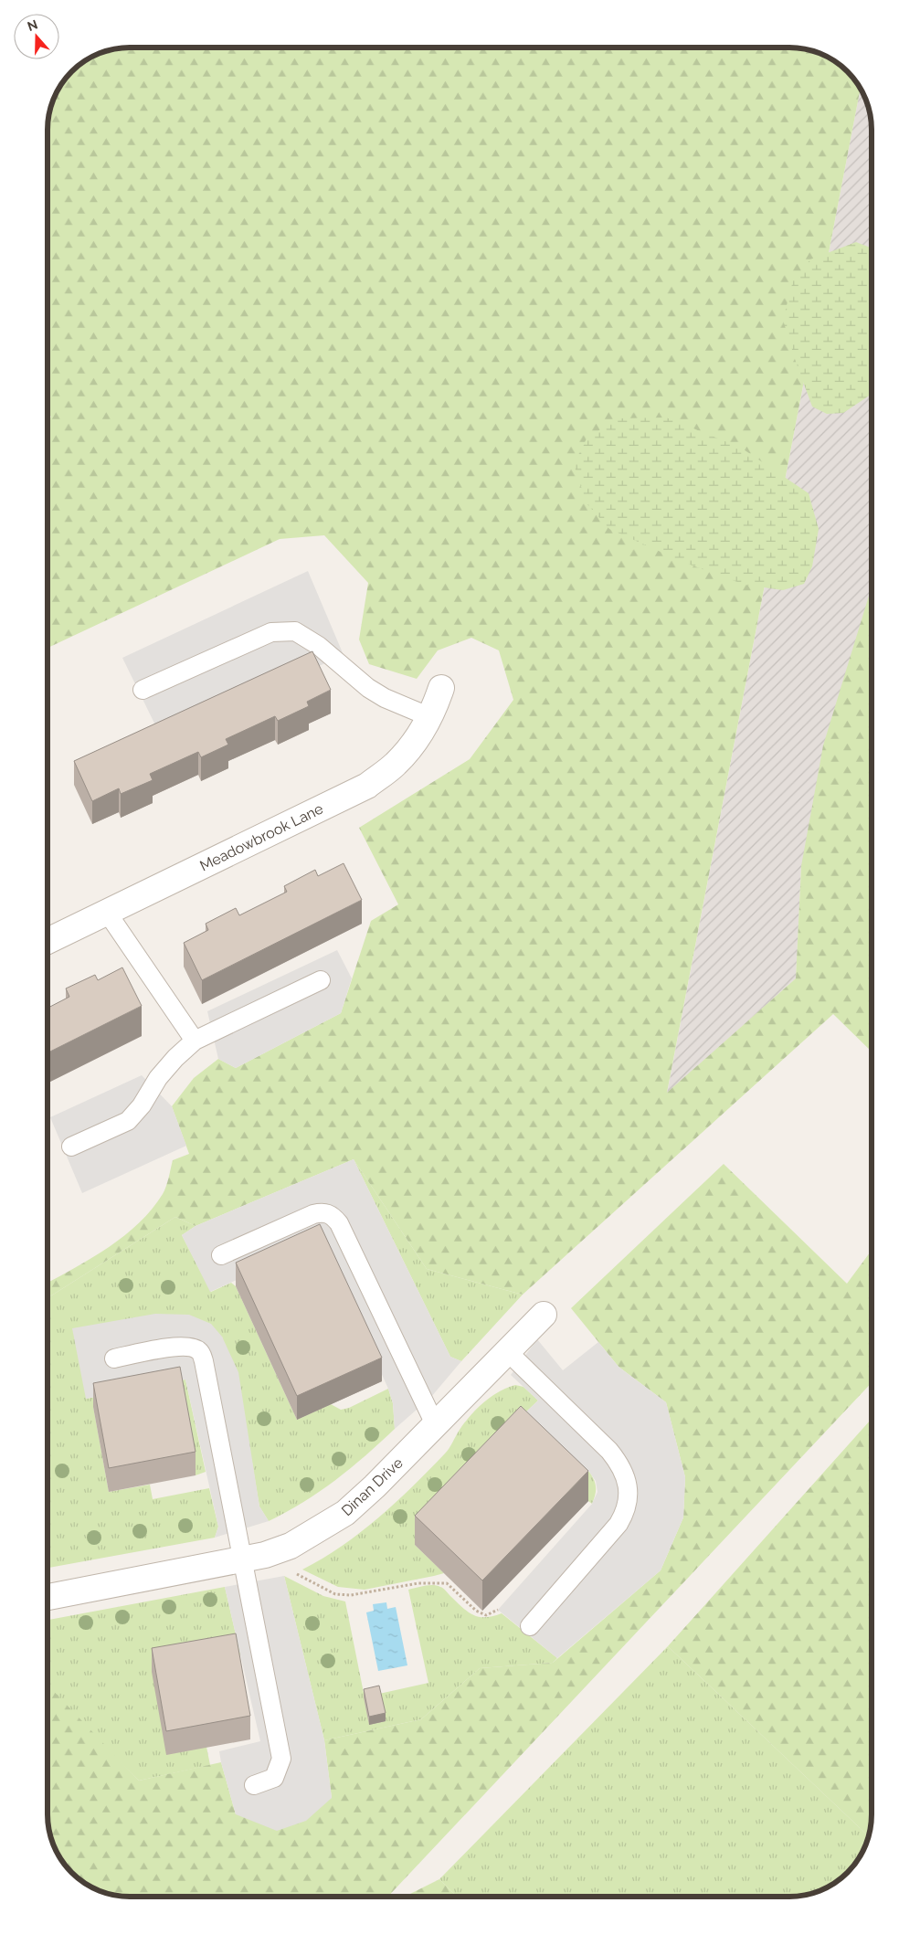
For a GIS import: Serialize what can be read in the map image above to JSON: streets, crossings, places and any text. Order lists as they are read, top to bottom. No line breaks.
{"streets":{"street":["Meadowbrook Lane","Dinan Drive"]},"north":"top"}
